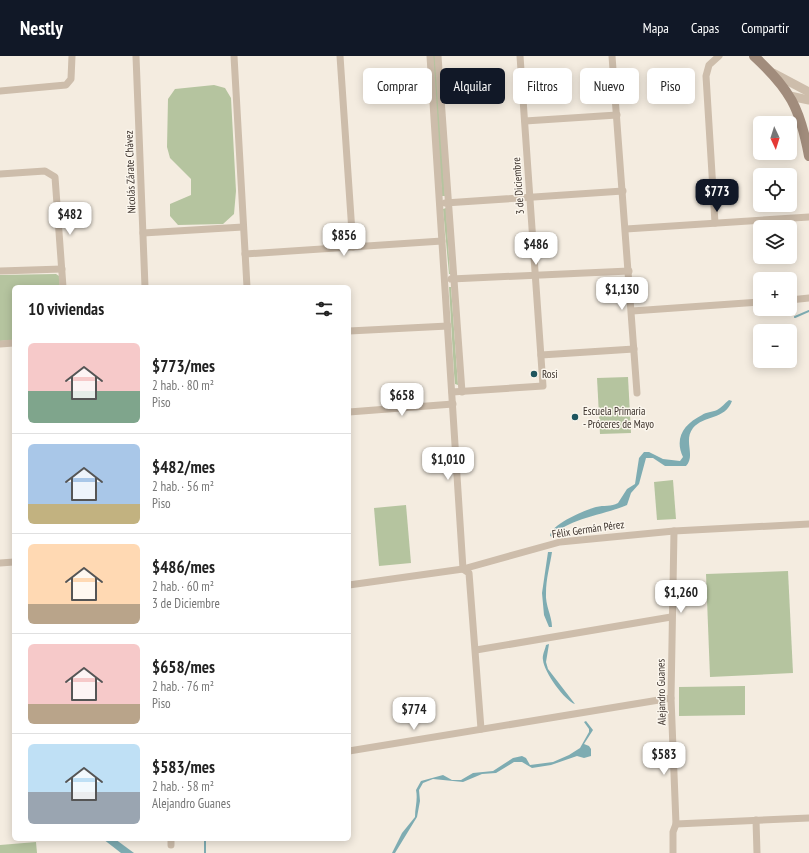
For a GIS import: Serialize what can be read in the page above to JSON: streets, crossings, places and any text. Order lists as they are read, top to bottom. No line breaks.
{"streets":{"street":["Nicolás Zárate Chávez","3 de Diciembre","Félix Germán Pérez","Alejandro Guanes"]},"crossings":[["Félix Germán Pérez","Alejandro Guanes"]],"places":["Rosi","Escuela Primaria - Próceres de Mayo"],"north":"bottom","page":{"header":"Nestly","nav":["Mapa","Capas","Compartir"],"chip":["Comprar","Alquilar","Filtros","Nuevo","Piso"],"map_buttons":["+","−"],"price":["$773","$482","$856","$486","$1,130","$658","$1,010","$1,260","$774","$583"],"heading":"10 viviendas","list":[{"name":"$773/mes","note":"2 hab. · 80 m² · Piso"},{"name":"$482/mes","note":"2 hab. · 56 m² · Piso"},{"name":"$486/mes","note":"2 hab. · 60 m² · 3 de Diciembre"},{"name":"$658/mes","note":"2 hab. · 76 m² · Piso"},{"name":"$583/mes","note":"2 hab. · 58 m² · Alejandro Guanes"}]}}
